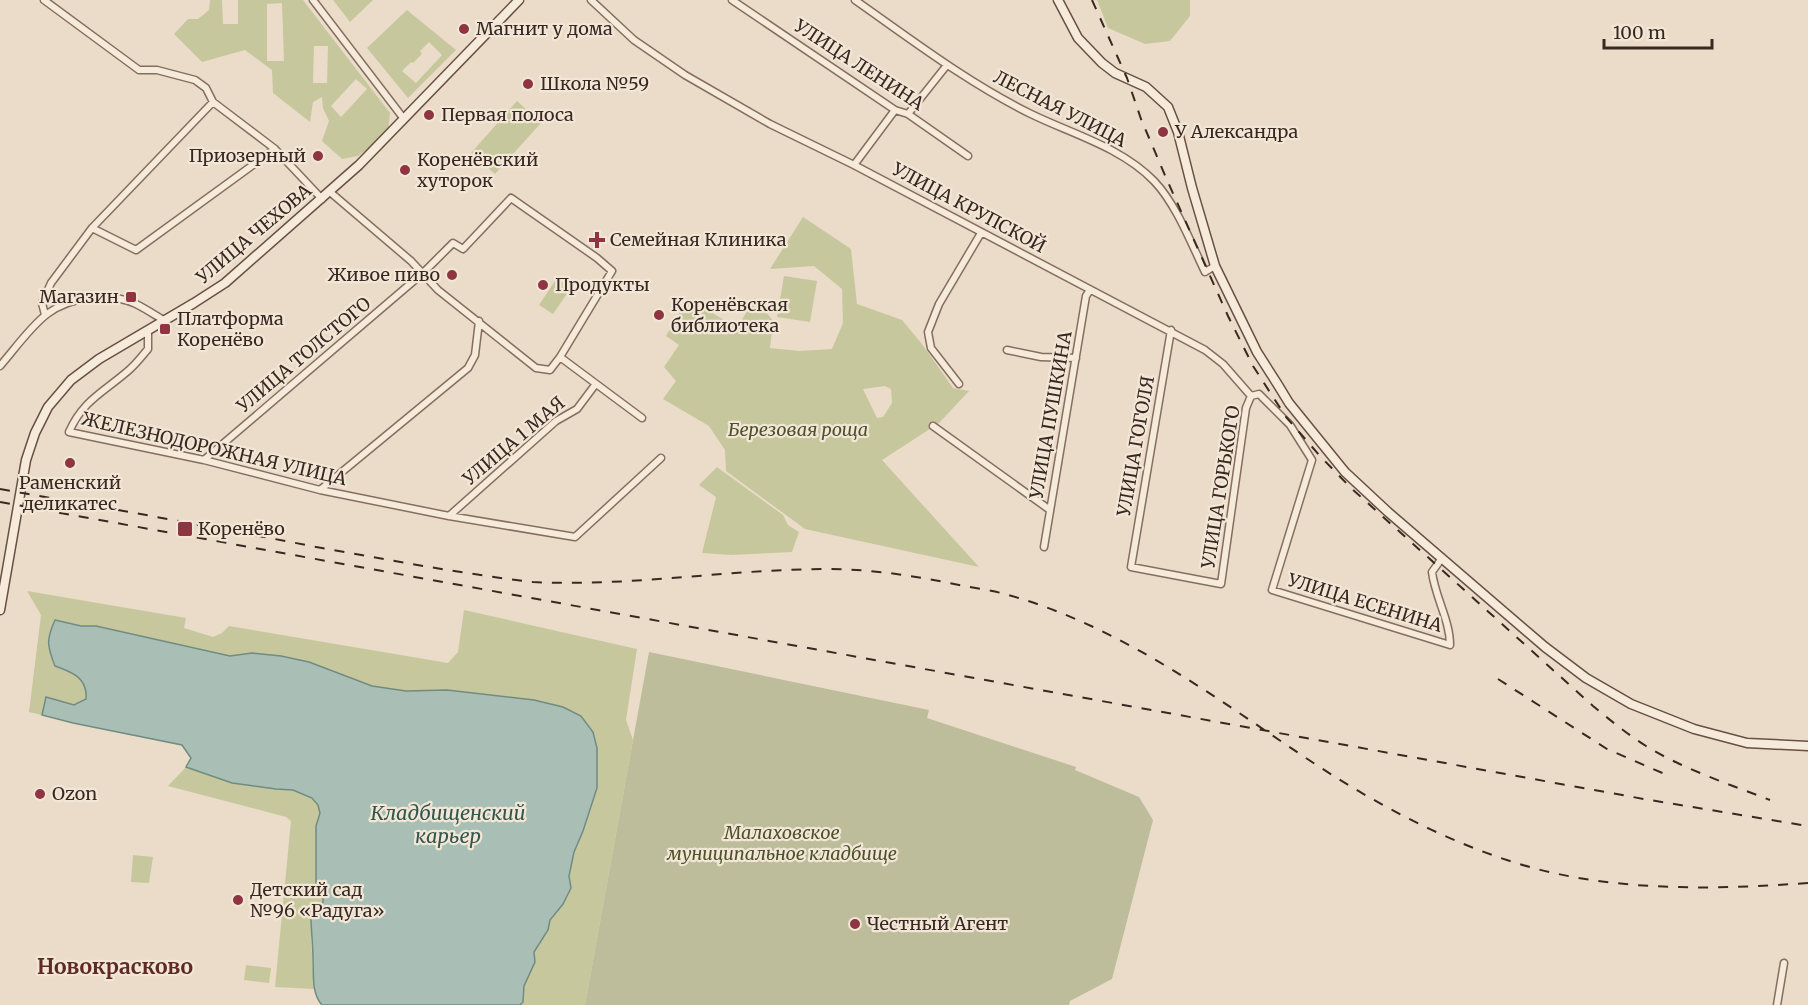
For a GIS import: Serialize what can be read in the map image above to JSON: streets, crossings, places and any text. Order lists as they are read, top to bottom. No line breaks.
{"streets":{"main road":["УЛИЦА ЧЕХОВА"],"street":["УЛИЦА ЛЕНИНА","ЛЕСНАЯ УЛИЦА","УЛИЦА КРУПСКОЙ","УЛИЦА ТОЛСТОГО","УЛИЦА ПУШКИНА","УЛИЦА 1 МАЯ","УЛИЦА ГОГОЛЯ","ЖЕЛЕЗНОДОРОЖНАЯ УЛИЦА","УЛИЦА ГОРЬКОГО","УЛИЦА ЕСЕНИНА"]},"crossings":[["УЛИЦА КРУПСКОЙ","УЛИЦА ПУШКИНА"],["УЛИЦА КРУПСКОЙ","УЛИЦА ГОГОЛЯ"],["УЛИЦА КРУПСКОЙ","УЛИЦА ГОРЬКОГО"],["УЛИЦА КРУПСКОЙ","УЛИЦА ЕСЕНИНА"],["УЛИЦА ЧЕХОВА","ЖЕЛЕЗНОДОРОЖНАЯ УЛИЦА"],["УЛИЦА ТОЛСТОГО","ЖЕЛЕЗНОДОРОЖНАЯ УЛИЦА"],["УЛИЦА 1 МАЯ","ЖЕЛЕЗНОДОРОЖНАЯ УЛИЦА"],["УЛИЦА ГОГОЛЯ","УЛИЦА ГОРЬКОГО"]],"districts":["Новокрасково"],"water":["Кладбищенский карьер"],"parks":["Березовая роща","Малаховское муниципальное кладбище"],"places":{"other":["Магнит у дома","Школа №59","Первая полоса","У Александра","Приозерный","Коренёвский хуторок","Живое пиво","Продукты","Коренёвская библиотека","Раменский деликатес","Ozon","Детский сад №96 «Радуга»","Честный Агент"],"health":["Семейная Клиника"],"transit":["Магазин","Платформа Коренёво","Коренёво"]},"scale_bar":"100 m"}
